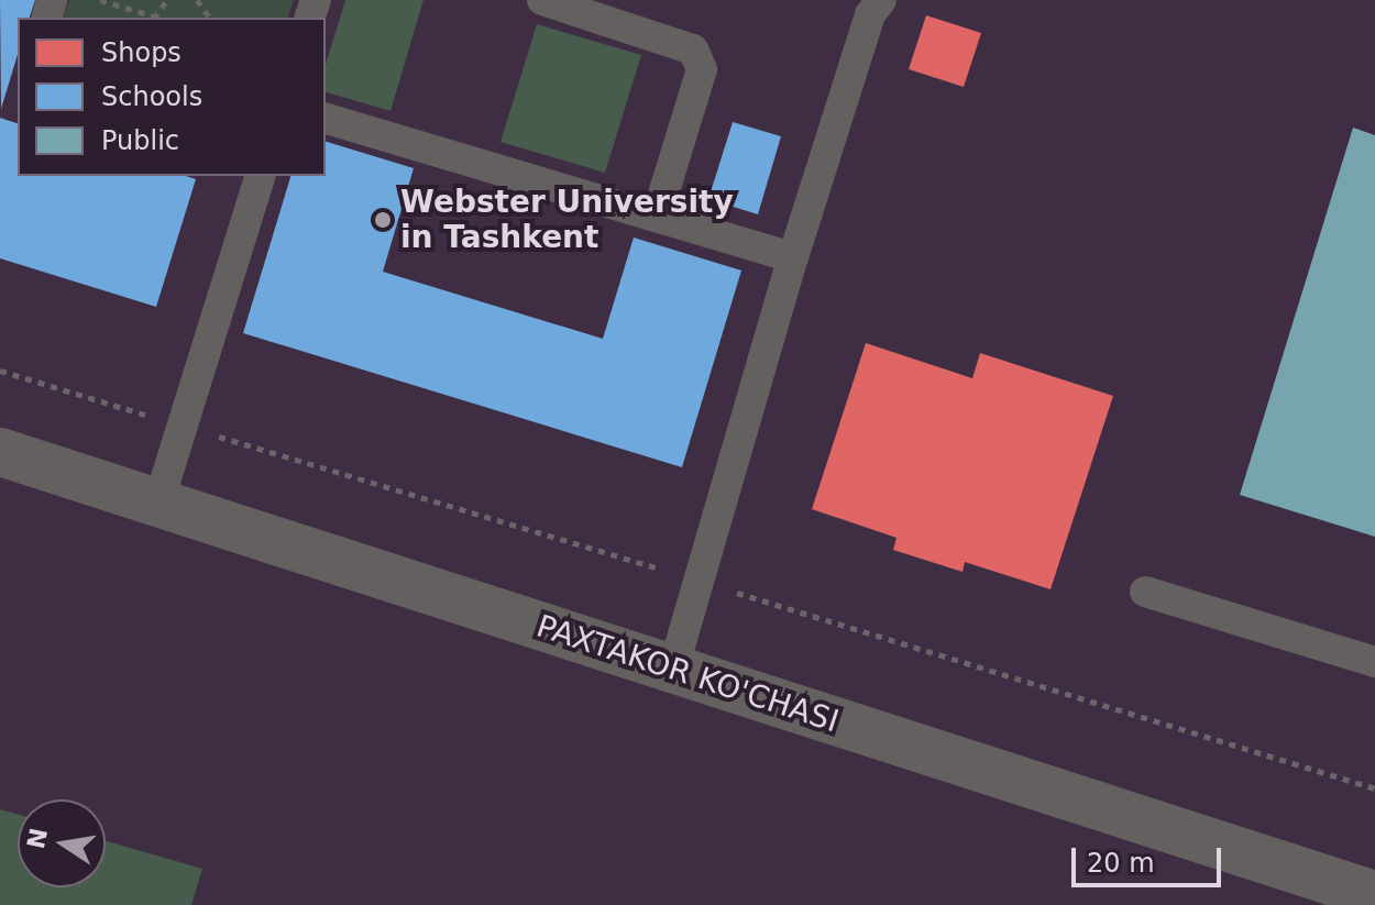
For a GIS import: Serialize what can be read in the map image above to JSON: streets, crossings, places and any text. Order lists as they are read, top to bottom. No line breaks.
{"streets":{"street":["PAXTAKOR KO'CHASI"]},"places":["Webster University in Tashkent"],"legend":["Shops","Schools","Public"],"scale_bar":"20 m","north":"left"}
